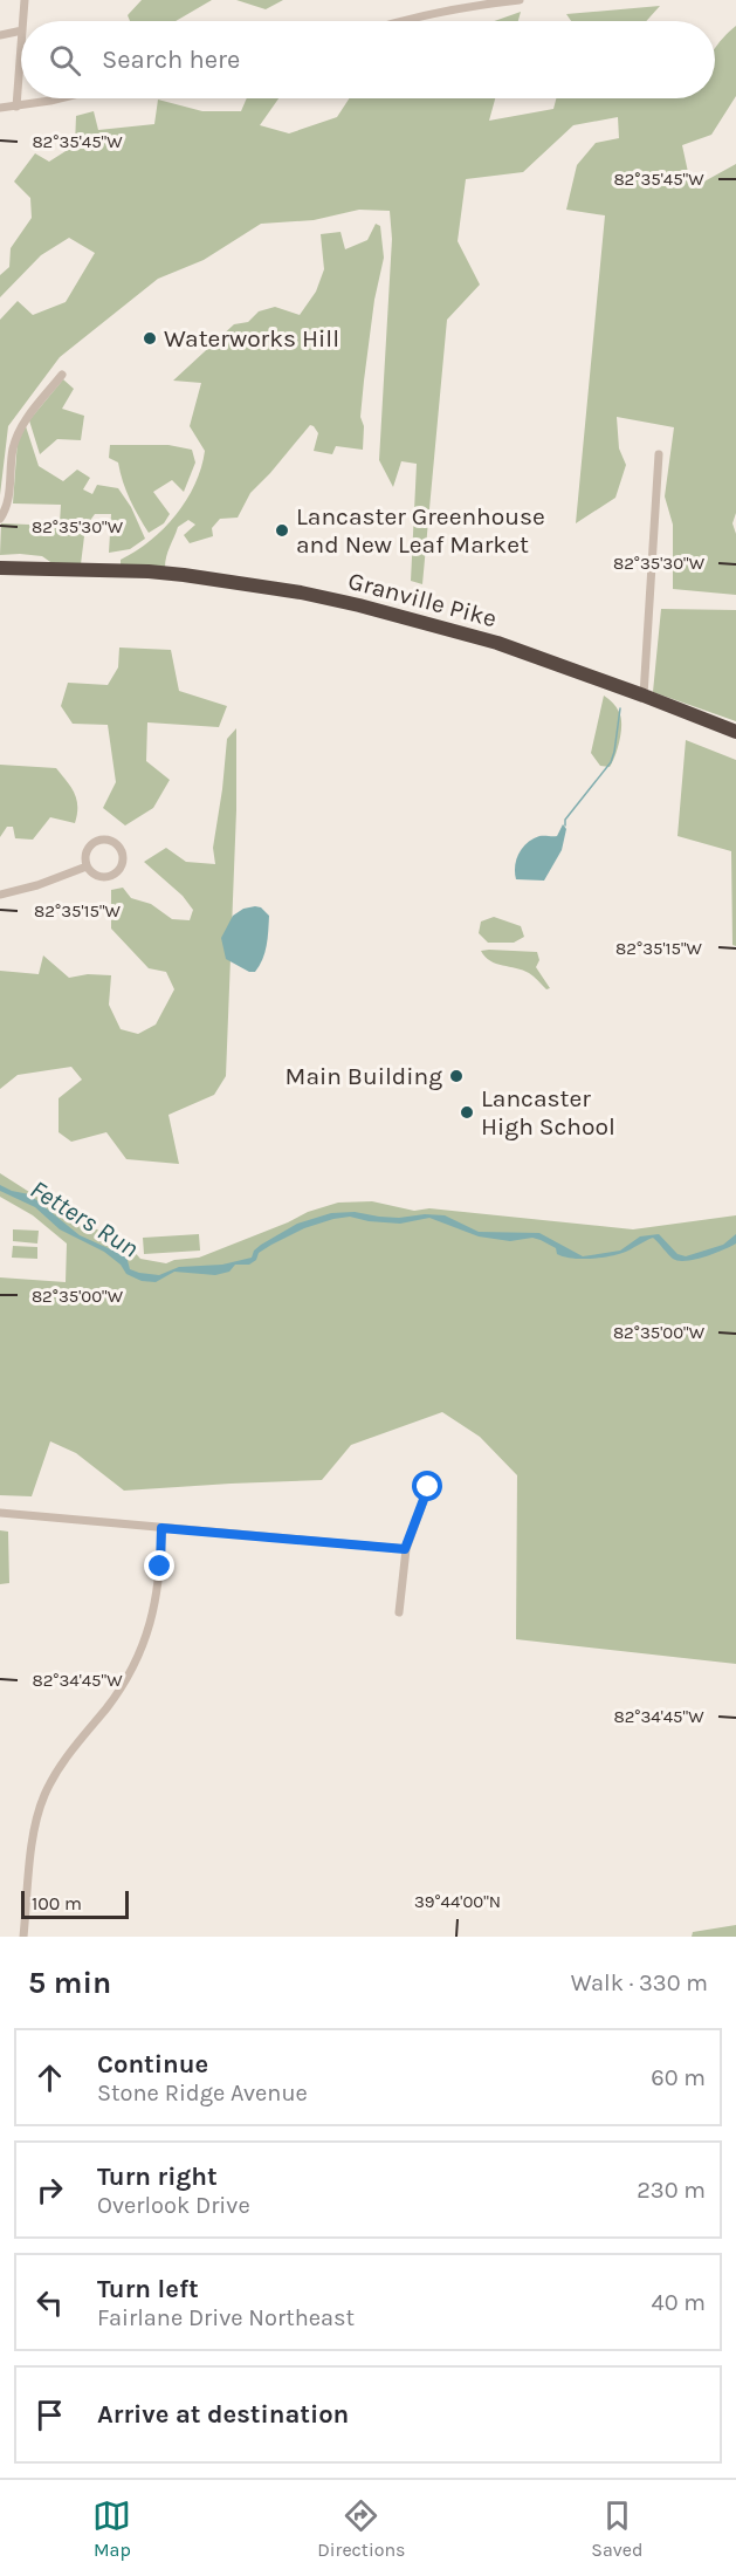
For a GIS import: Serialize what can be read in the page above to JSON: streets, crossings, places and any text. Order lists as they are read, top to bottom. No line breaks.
{"streets":{"highway":["Granville Pike"]},"water":["Fetters Run"],"places":["Waterworks Hill","Lancaster Greenhouse and New Leaf Market","Main Building","Lancaster High School"],"scale_bar":"100 m","page":{"search":"Search here","scale":"100 m","heading":["5 min","Walk · 330 m"],"list":[["Continue","Stone Ridge Avenue","60 m"],["Turn right","Overlook Drive","230 m"],["Turn left","Fairlane Drive Northeast","40 m"],"Arrive at destination"],"nav":["Map","Directions","Saved"]},"coordinates":["82°35'45\"W","82°35'30\"W","82°35'15\"W","82°35'00\"W","82°34'45\"W","39°44'00\"N"]}
